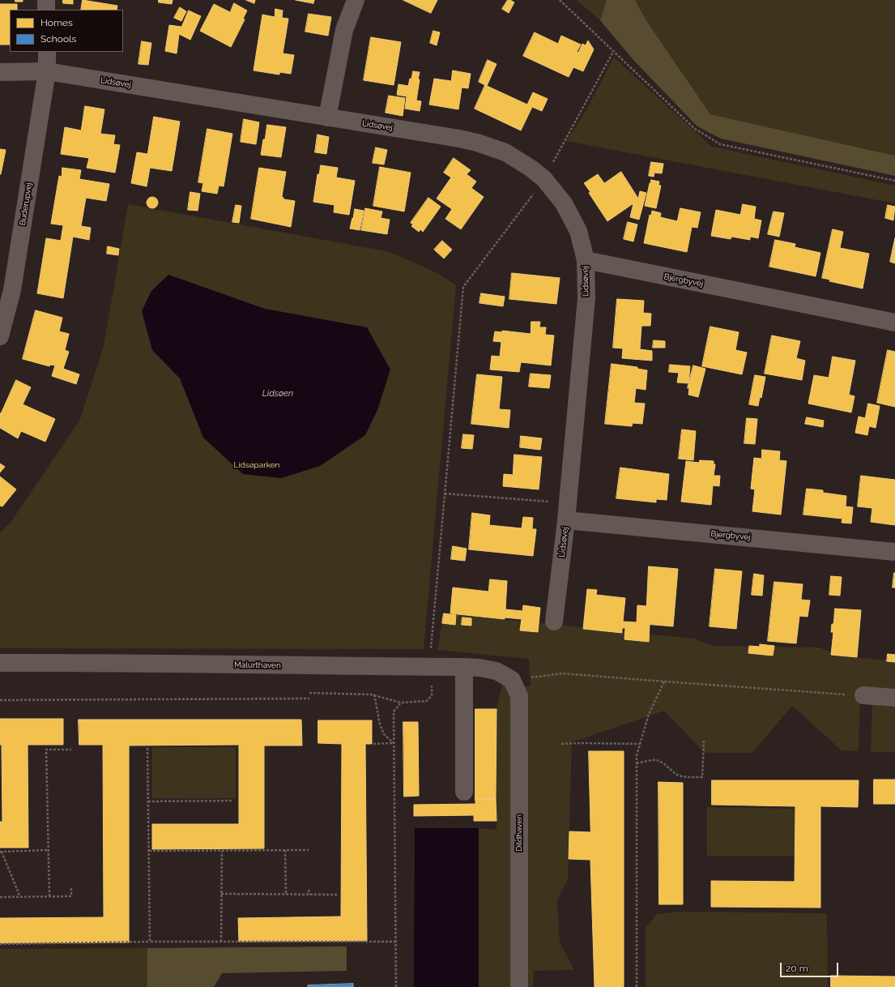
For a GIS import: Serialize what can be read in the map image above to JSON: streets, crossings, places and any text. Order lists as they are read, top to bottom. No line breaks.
{"streets":{"street":["Lidsøvej","Buderupvej","Bjergbyvej","Malurthaven","Dildhaven"]},"crossings":[["Lidsøvej","Buderupvej"],["Lidsøvej","Bjergbyvej"],["Malurthaven","Dildhaven"]],"water":["Lidsøen"],"parks":["Lidsøparken"],"legend":["Homes","Schools"],"scale_bar":"20 m"}
